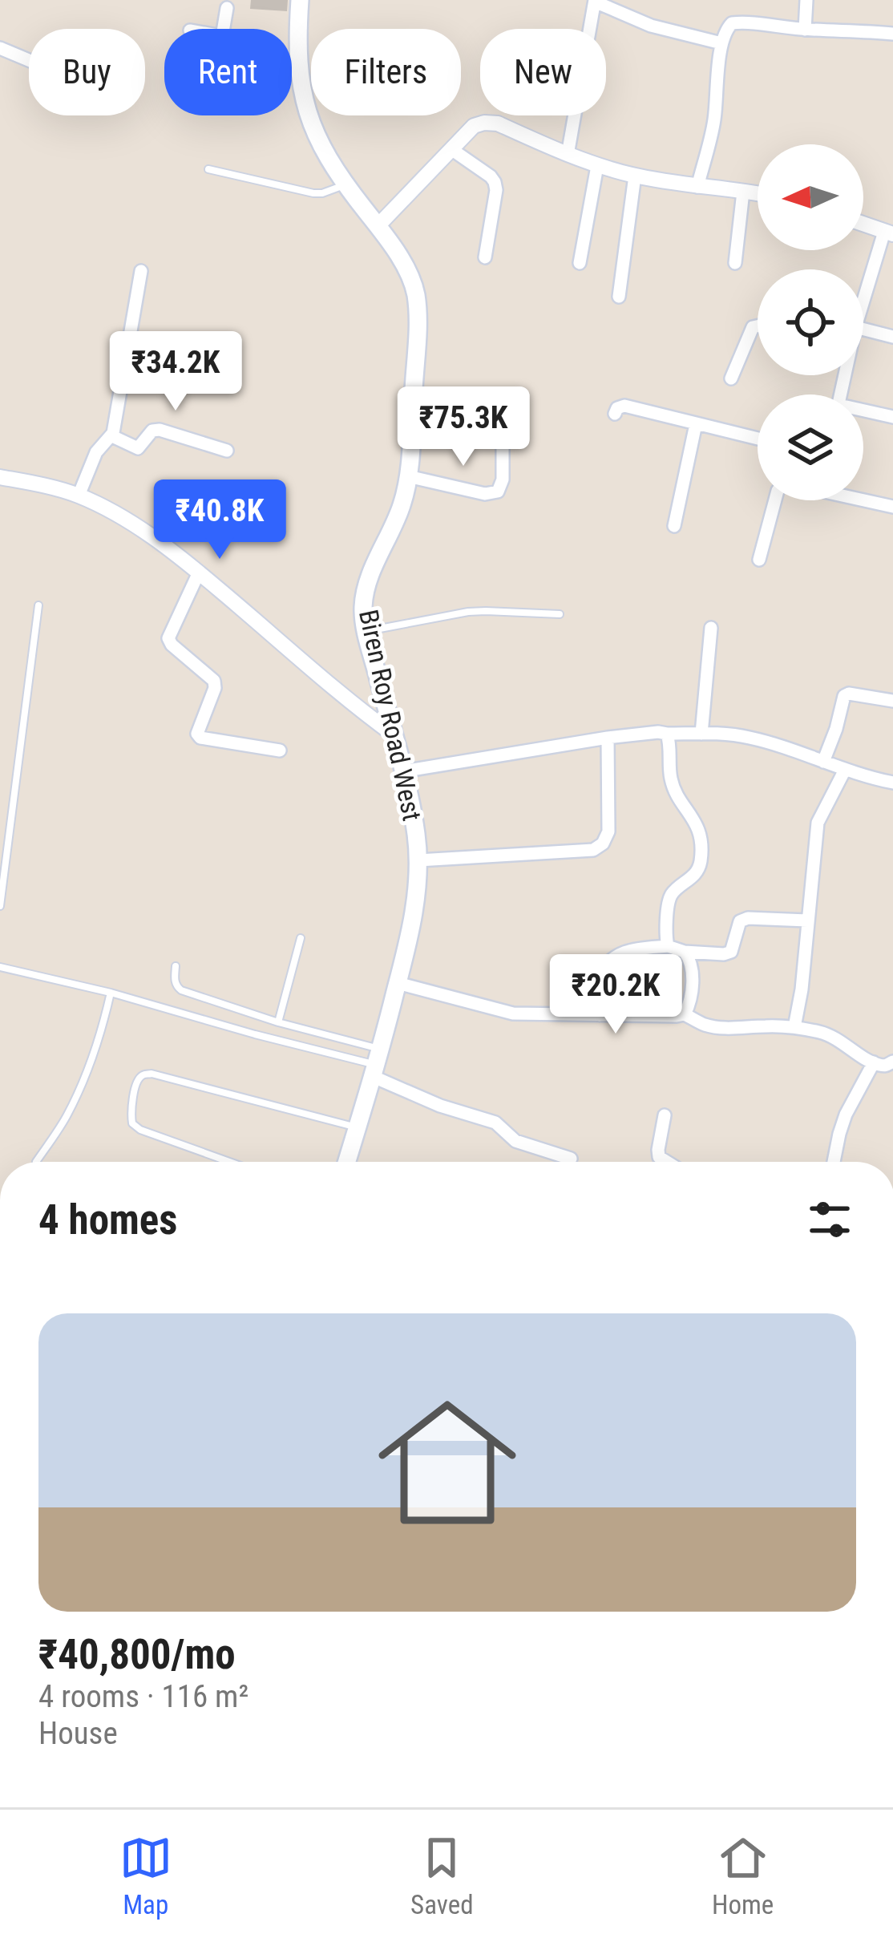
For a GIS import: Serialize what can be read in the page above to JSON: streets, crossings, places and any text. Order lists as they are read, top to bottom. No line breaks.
{"streets":{"main road":["Biren Roy Road West"]},"north":"left","page":{"chip":["Buy","Rent","Filters","New"],"price":["₹34.2K","₹75.3K","₹40.8K","₹20.2K"],"heading":"4 homes","list":[{"name":"₹40,800/mo","note":"4 rooms · 116 m² · House"}],"tabs":["Map","Saved","Home"]}}
